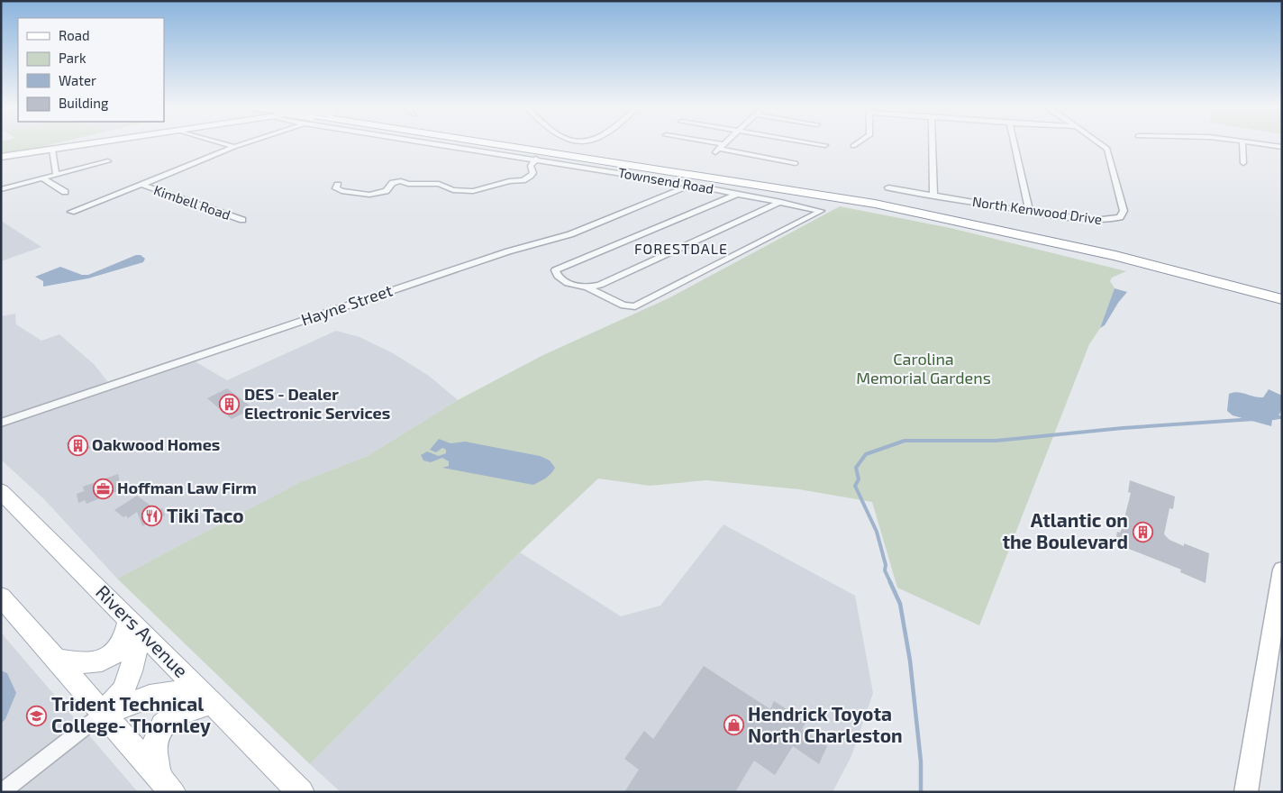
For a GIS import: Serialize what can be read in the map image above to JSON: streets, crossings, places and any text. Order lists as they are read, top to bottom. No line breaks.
{"streets":{"main road":["Rivers Avenue"],"street":["Townsend Road","Kimbell Road","North Kenwood Drive","Hayne Street"]},"crossings":[["Townsend Road","Hayne Street"]],"districts":["FORESTDALE"],"parks":["Carolina Memorial Gardens"],"places":{"building":["DES - Dealer Electronic Services","Oakwood Homes","Atlantic on the Boulevard"],"office":["Hoffman Law Firm"],"restaurant":["Tiki Taco"],"school or university":["Trident Technical College- Thornley"],"shop":["Hendrick Toyota North Charleston"]},"legend":["Road","Park","Water","Building"]}
